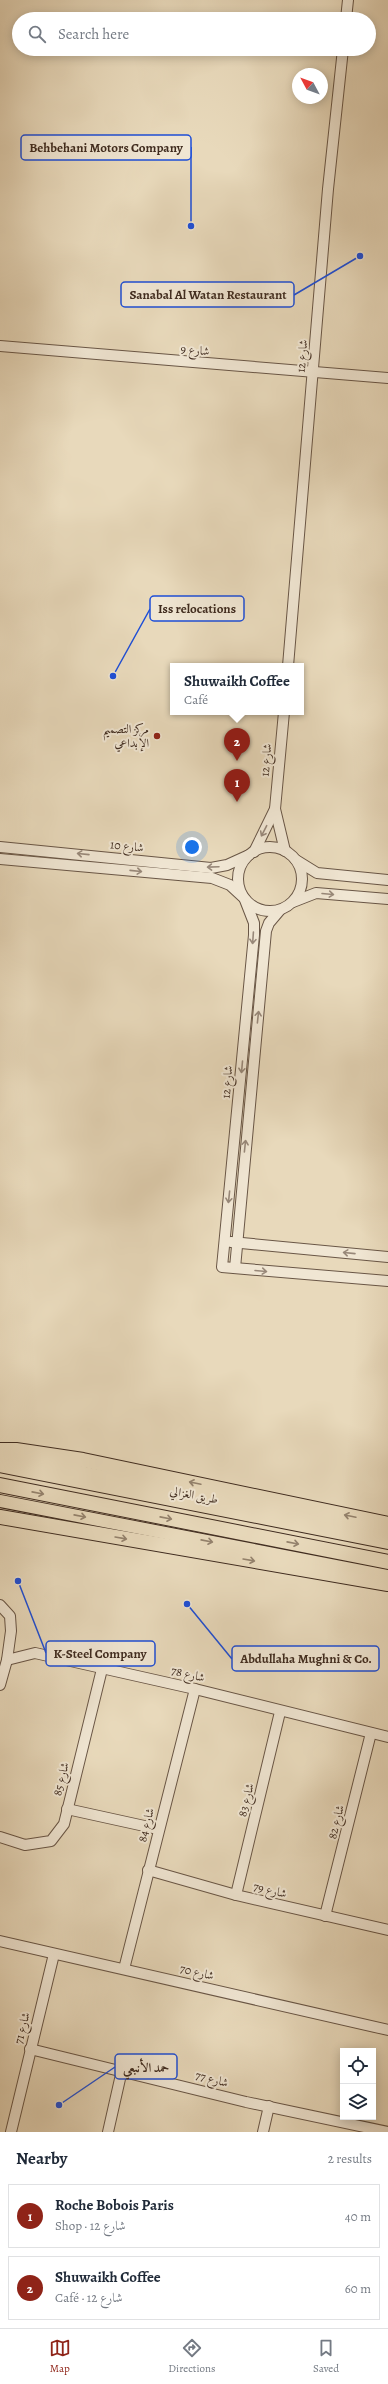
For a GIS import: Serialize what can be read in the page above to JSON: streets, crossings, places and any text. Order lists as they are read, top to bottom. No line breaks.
{"streets":{"highway":["طريق الغزالي"],"street":["شارع 9","شارع 12","شارع 10","شارع 78","شارع 85","شارع 83","شارع 82","شارع 84","شارع 79","شارع 70","شارع 71","شارع 77"]},"crossings":[["شارع 9","شارع 12"],["شارع 12","شارع 10"],["شارع 78","شارع 85"],["شارع 78","شارع 83"],["شارع 78","شارع 82"],["شارع 78","شارع 84"],["شارع 83","شارع 79"],["شارع 82","شارع 79"],["شارع 84","شارع 79"],["شارع 84","شارع 70"],["شارع 70","شارع 71"],["شارع 71","شارع 77"]],"places":["Behbehani Motors Company","Sanabal Al Watan Restaurant","Iss relocations","مركز التصميم الإبداعي","K-Steel Company","Abdullaha Mughni & Co.","حمد الأنبعي"],"north":"top left","page":{"search":"Search here","popup":["Shuwaikh Coffee","Café"],"pins":["2","1"],"heading":["Nearby","2 results"],"list":[{"mark":"1","name":"Roche Bobois Paris","note":"Shop · شارع 12","value":"40 m"},{"mark":"2","name":"Shuwaikh Coffee","note":"Café · شارع 12","value":"60 m"}],"nav":["Map","Directions","Saved"]}}
